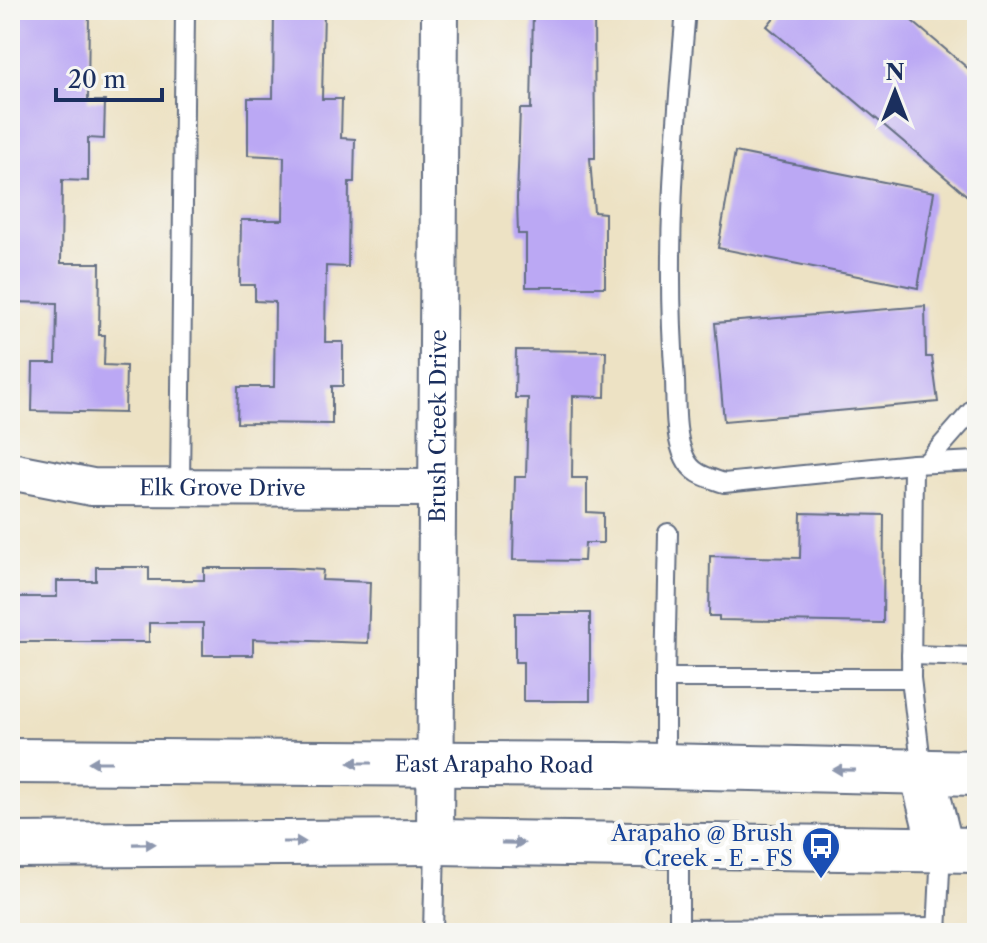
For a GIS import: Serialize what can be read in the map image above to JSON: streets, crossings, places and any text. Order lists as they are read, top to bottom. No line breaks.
{"streets":{"main road":["East Arapaho Road"],"street":["Brush Creek Drive","Elk Grove Drive"]},"crossings":[["Brush Creek Drive","Elk Grove Drive"],["Brush Creek Drive","East Arapaho Road"]],"places":{"bus stop":["Arapaho @ Brush Creek - E - FS"]},"scale_bar":"20 m","north":"top"}
